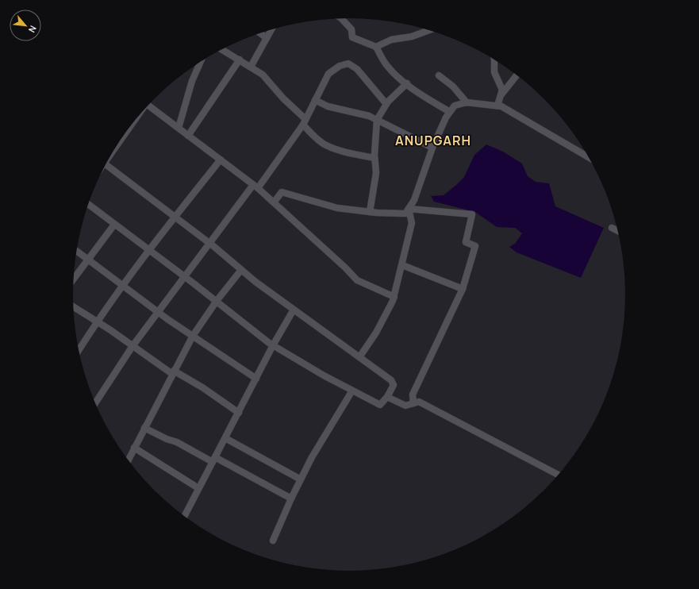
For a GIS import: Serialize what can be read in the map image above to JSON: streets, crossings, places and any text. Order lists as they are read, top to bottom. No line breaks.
{"districts":["ANUPGARH"],"north":"bottom right"}
